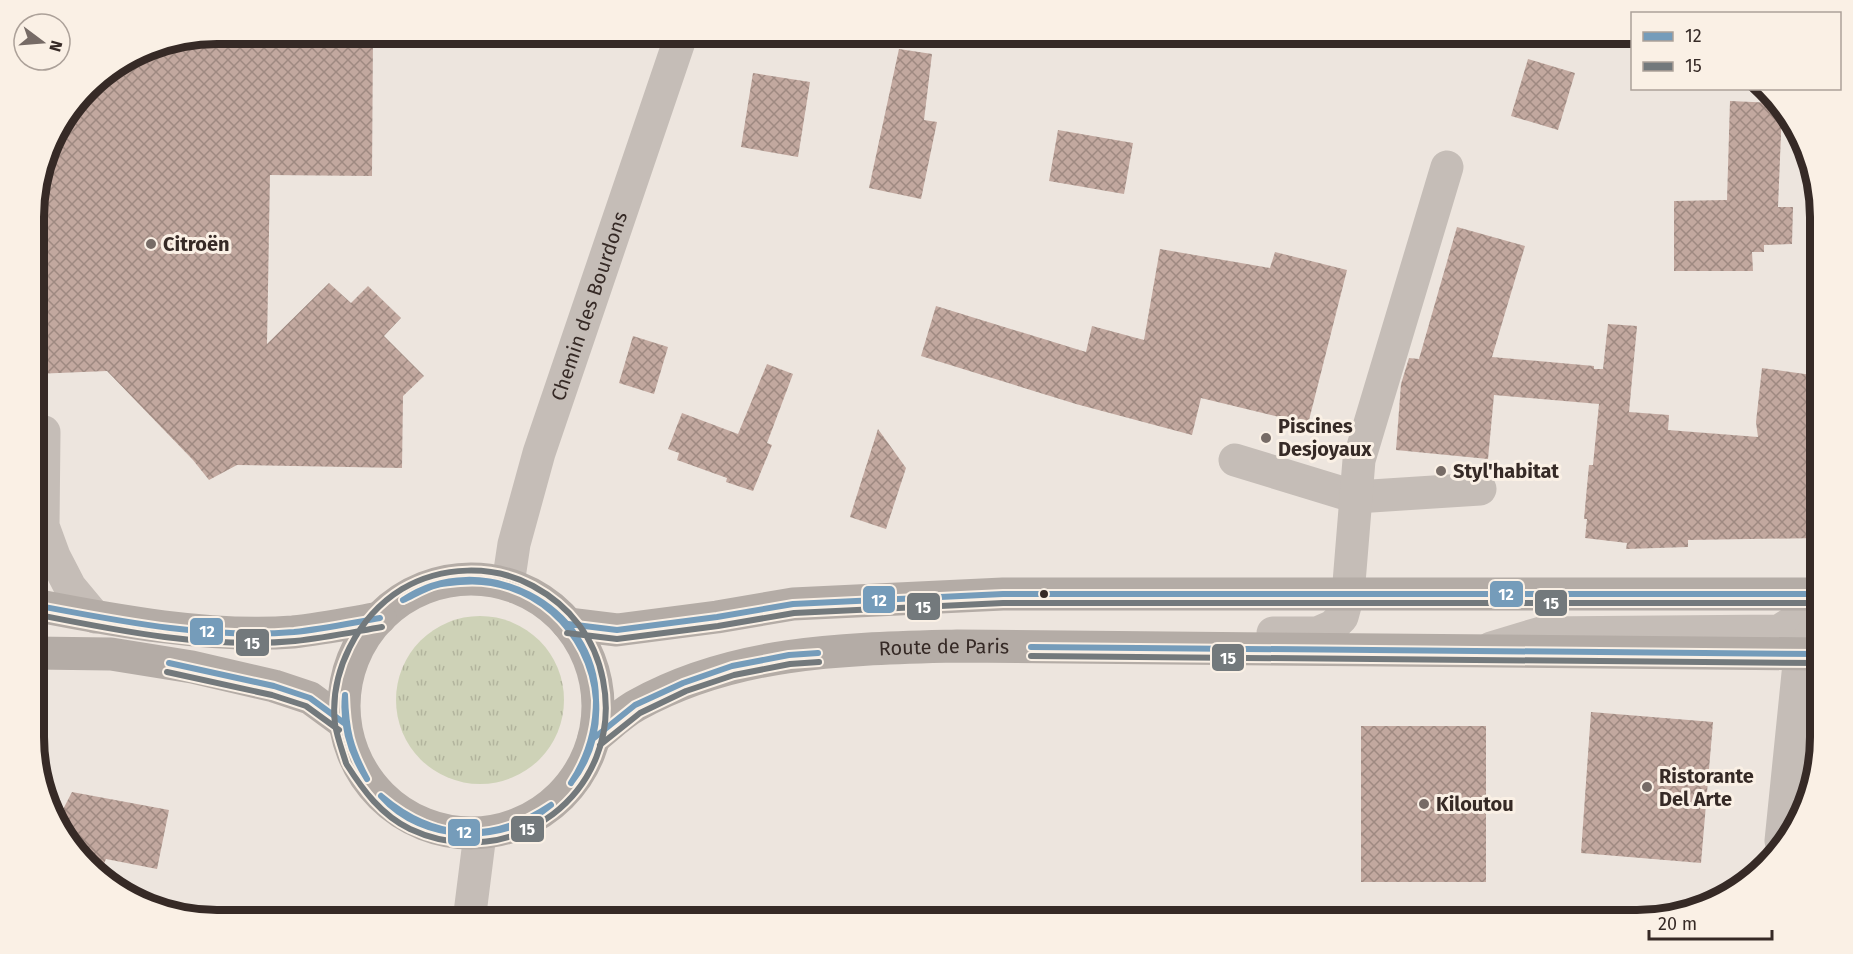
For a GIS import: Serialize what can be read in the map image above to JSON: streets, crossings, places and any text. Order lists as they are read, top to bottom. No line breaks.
{"streets":{"main road":["Route de Paris"],"street":["Chemin des Bourdons"]},"places":["Citroën","Piscines Desjoyaux","Styl'habitat","Ristorante Del Arte","Kiloutou"],"lines":["transit line 15","transit line 12"],"legend":["12","15"],"scale_bar":"20 m","north":"right"}
